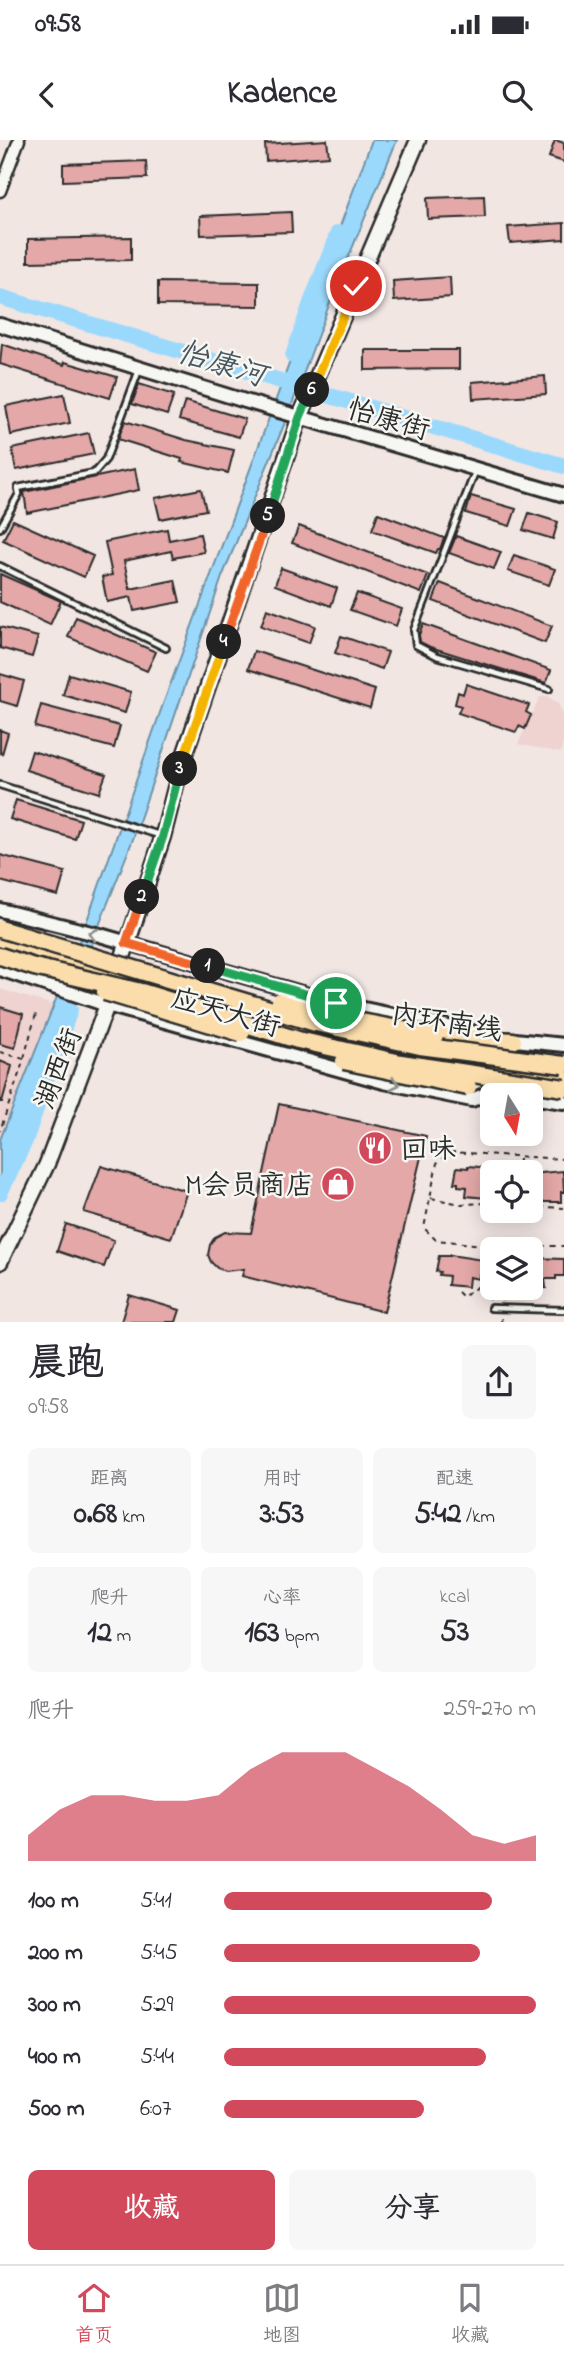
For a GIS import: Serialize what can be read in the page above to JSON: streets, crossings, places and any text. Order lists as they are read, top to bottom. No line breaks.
{"streets":{"main road":["应天大街","内环南线","湖西街"],"street":["怡康街"]},"crossings":[["怡康街","湖西街"],["应天大街","湖西街"]],"water":["怡康河"],"places":{"restaurant":["回味"],"shop":["M会员商店"]},"north":"bottom","page":{"status":"09:58","header":"Kadence","pins":["6","5","4","3","2","1"],"heading":["晨跑","09:58"],"stats":[["距离","0.68 km"],["用时","3:53"],["配速","5:42 /km"],["爬升","12 m"],["心率","163 bpm"],["kcal","53"]],"chart":["爬升","259–270 m"],"list":[{"name":"100 m","note":"5:41"},{"name":"200 m","note":"5:45"},{"name":"300 m","note":"5:29"},{"name":"400 m","note":"5:44"},{"name":"500 m","note":"6:07"}],"buttons":["收藏","分享"],"tabs":["首页","地图","收藏"]}}
